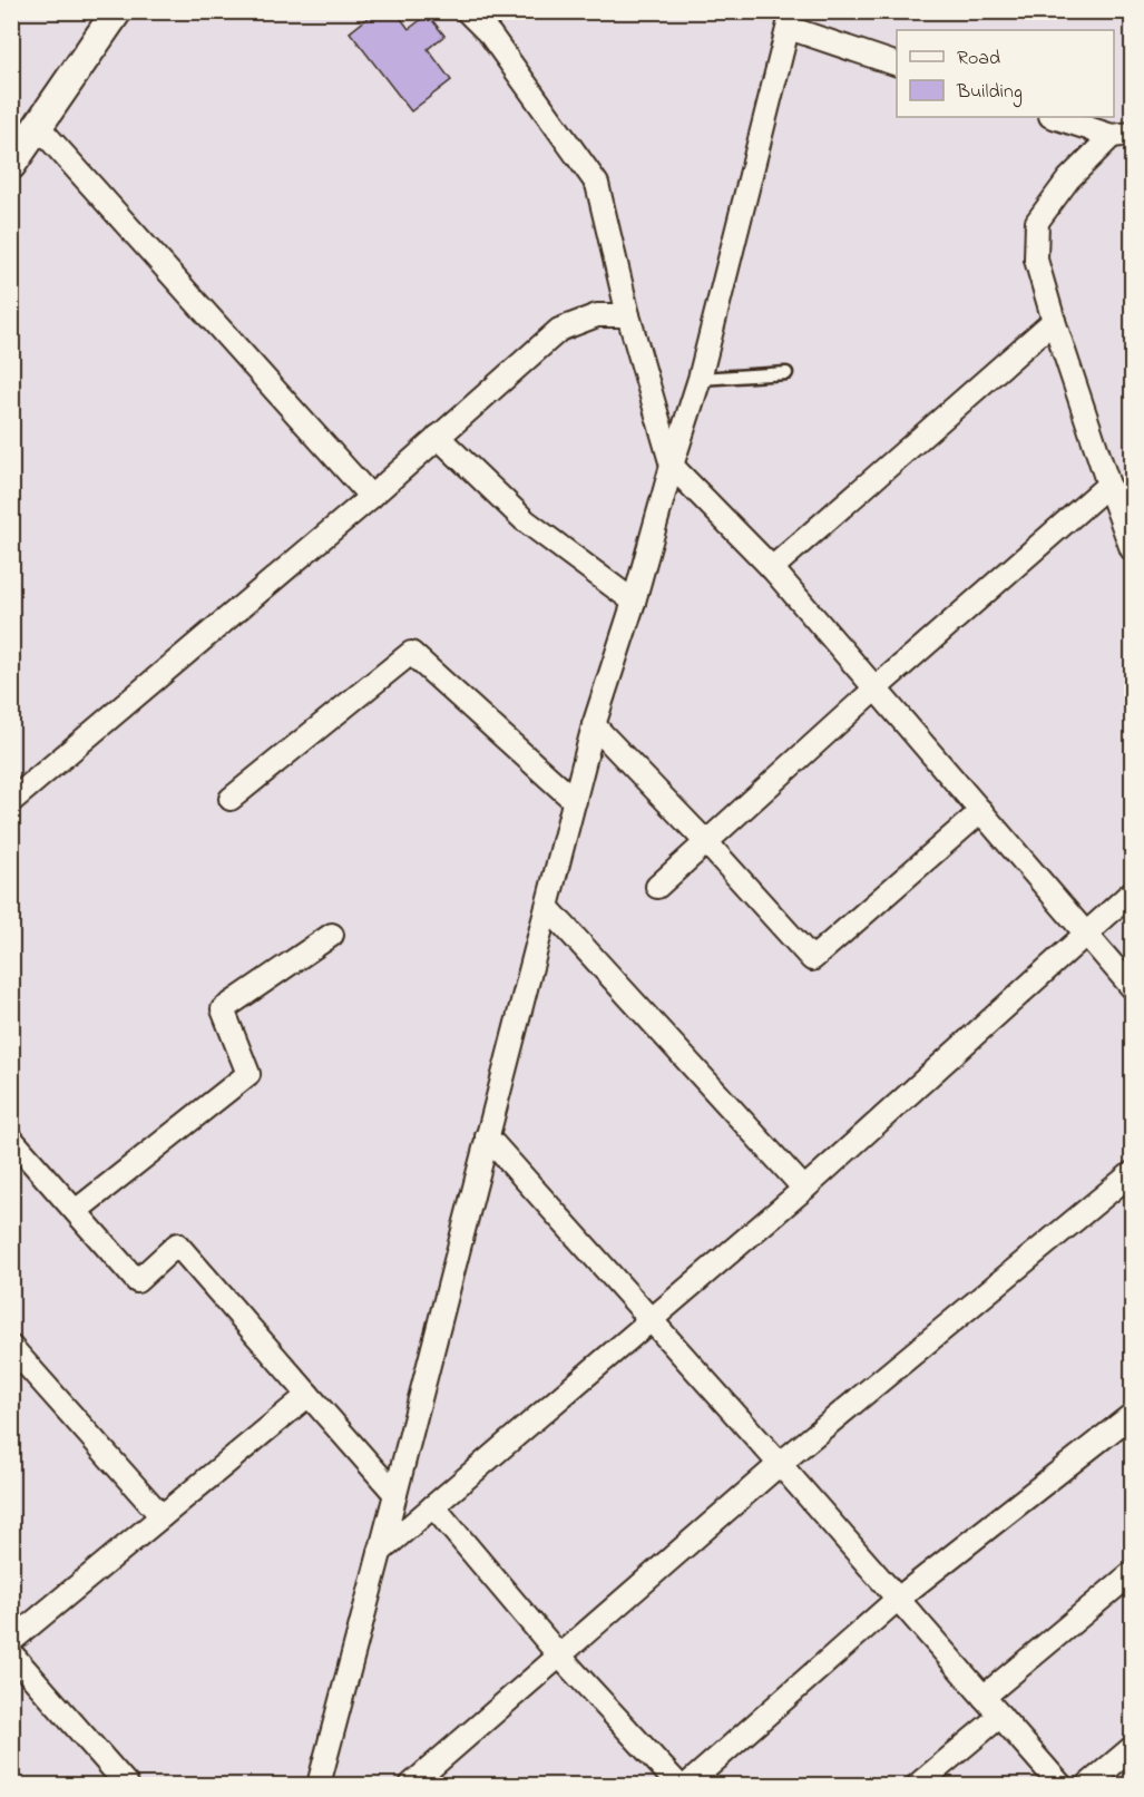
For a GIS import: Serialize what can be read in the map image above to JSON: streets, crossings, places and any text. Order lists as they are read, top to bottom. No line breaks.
{"legend":["Road","Building"]}
